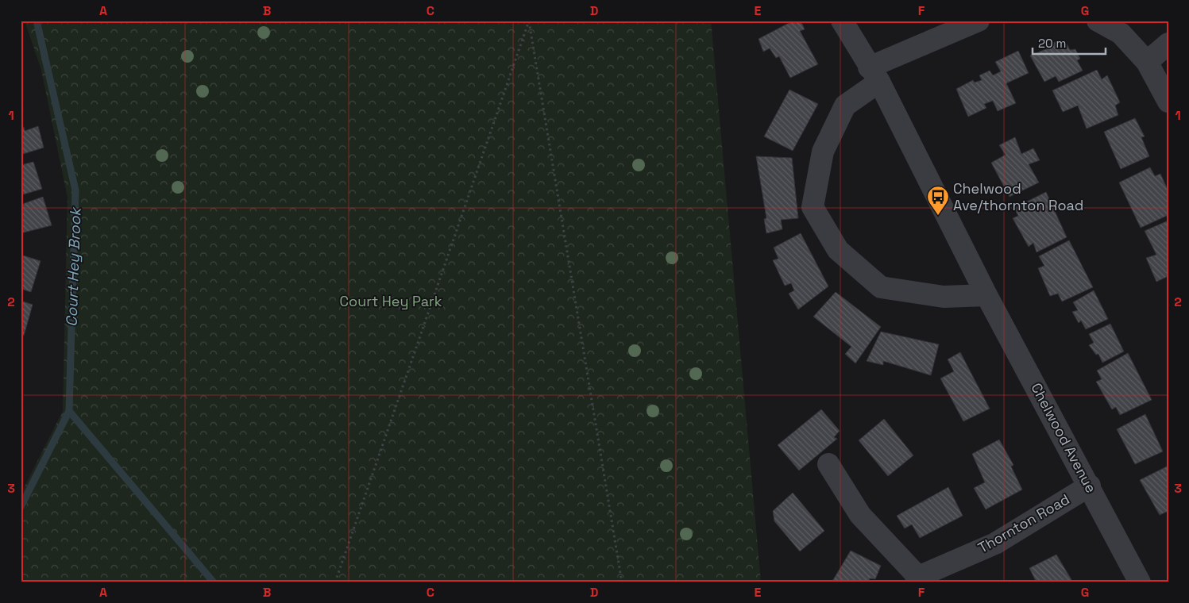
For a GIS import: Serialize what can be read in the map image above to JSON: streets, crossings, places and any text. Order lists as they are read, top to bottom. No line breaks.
{"streets":{"street":["Chelwood Avenue","Thornton Road"]},"crossings":[["Chelwood Avenue","Thornton Road"]],"water":["Court Hey Brook"],"parks":["Court Hey Park"],"places":{"bus stop":["Chelwood Ave/thornton Road"]},"scale_bar":"20 m","grid":{"columns":["A","B","C","D","E","F","G"],"rows":["1","2","3"]}}
